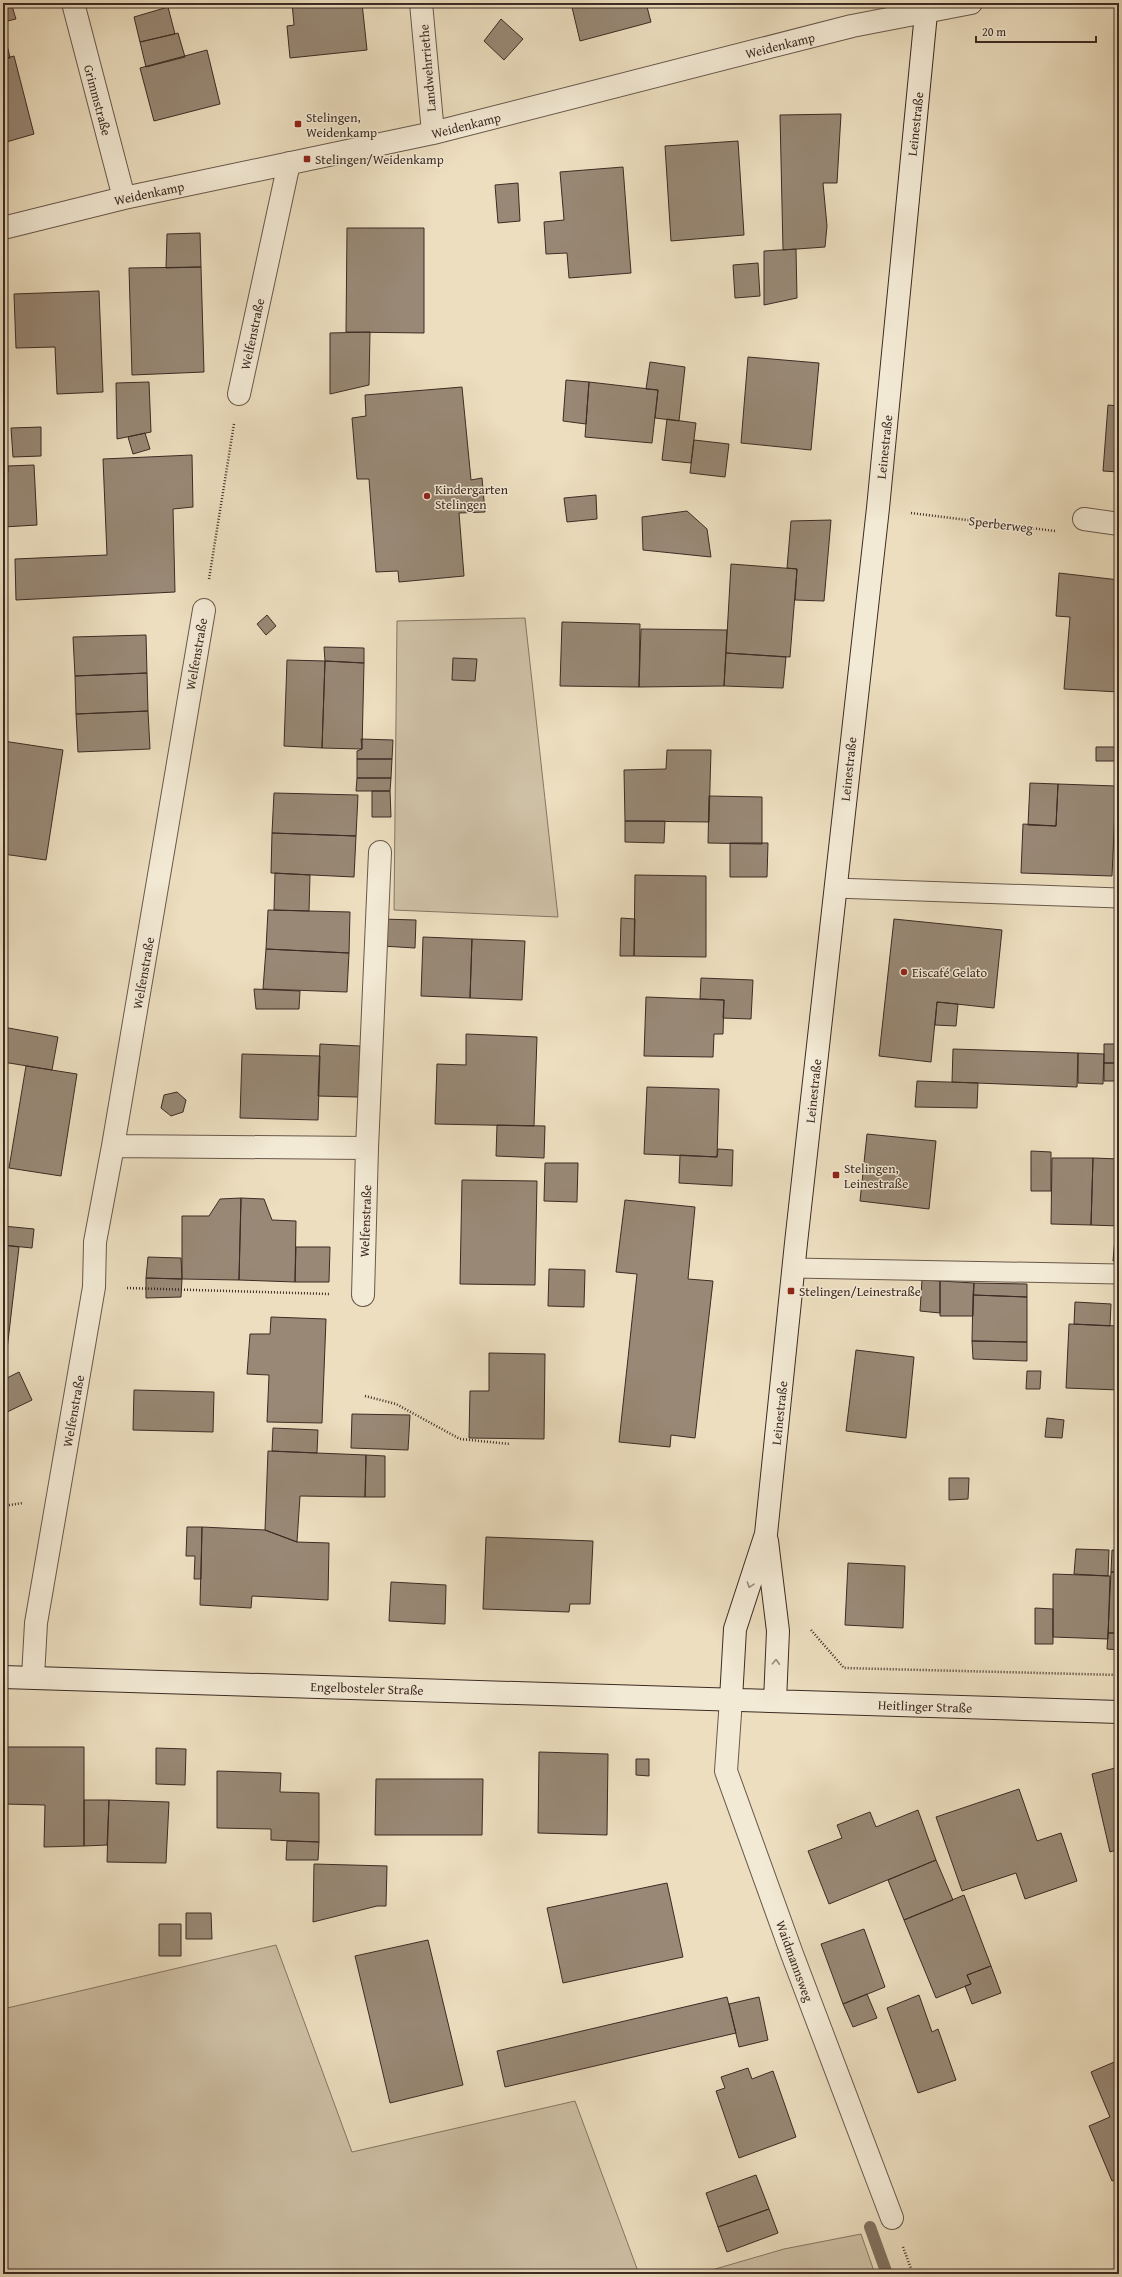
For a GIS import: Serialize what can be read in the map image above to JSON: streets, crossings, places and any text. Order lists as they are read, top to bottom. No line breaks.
{"streets":{"street":["Weidenkamp","Landwehrriethe","Grimmstraße","Leinestraße","Welfenstraße","Engelbosteler Straße","Heitlinger Straße","Waidmannsweg"],"path":["Sperberweg"]},"crossings":[["Weidenkamp","Landwehrriethe"],["Weidenkamp","Grimmstraße"],["Weidenkamp","Leinestraße"],["Weidenkamp","Welfenstraße"],["Leinestraße","Sperberweg"],["Leinestraße","Engelbosteler Straße"],["Leinestraße","Heitlinger Straße"],["Leinestraße","Waidmannsweg"],["Welfenstraße","Engelbosteler Straße"],["Engelbosteler Straße","Heitlinger Straße"],["Engelbosteler Straße","Waidmannsweg"],["Heitlinger Straße","Waidmannsweg"]],"places":{"transit":["Stelingen, Weidenkamp","Stelingen/Weidenkamp","Stelingen, Leinestraße","Stelingen/Leinestraße"],"other":["Kindergarten Stelingen","Eiscafé Gelato"]},"scale_bar":"20 m"}
